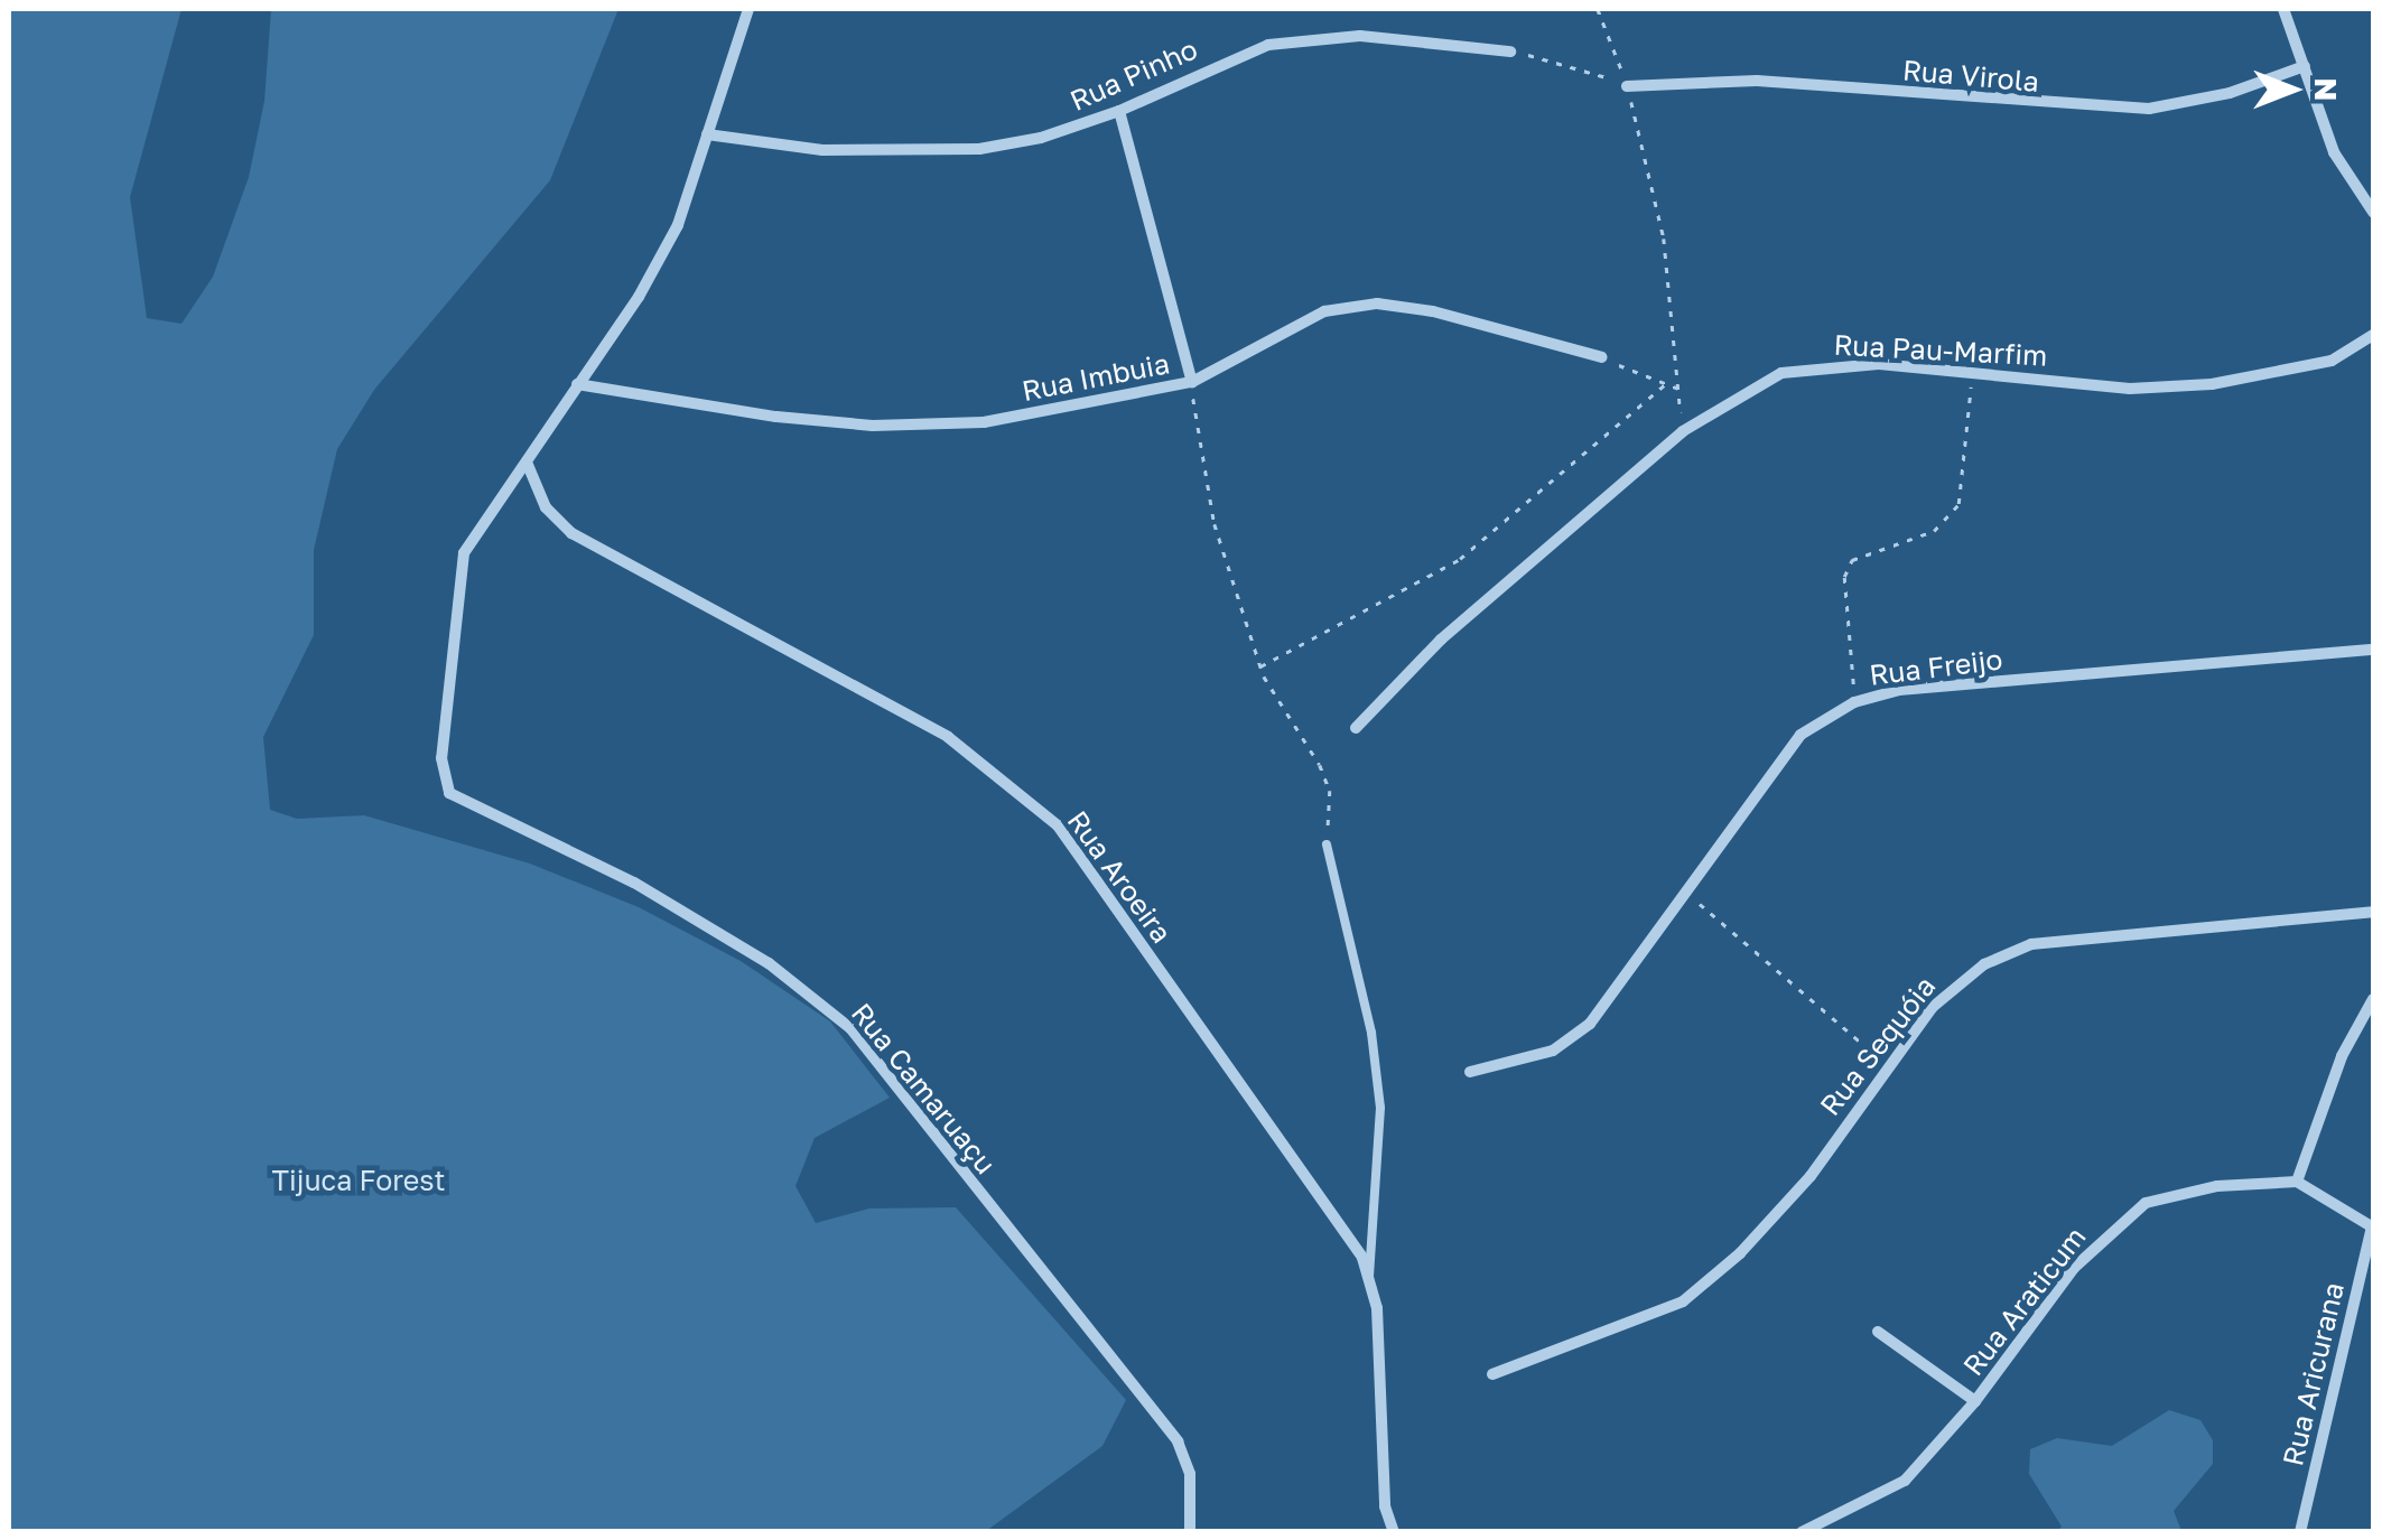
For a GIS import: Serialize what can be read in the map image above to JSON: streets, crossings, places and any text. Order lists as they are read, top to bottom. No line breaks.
{"streets":{"street":["Rua Pinho","Rua Virola","Rua Pau-Marfim","Rua Imbuia","Rua Freijo","Rua Aroeira","Rua Sequóia","Rua Camaruaçu","Rua Araticum","Rua Aricurana"]},"crossings":[["Rua Aroeira","Rua Camaruaçu"]],"parks":["Tijuca Forest"],"north":"right"}
